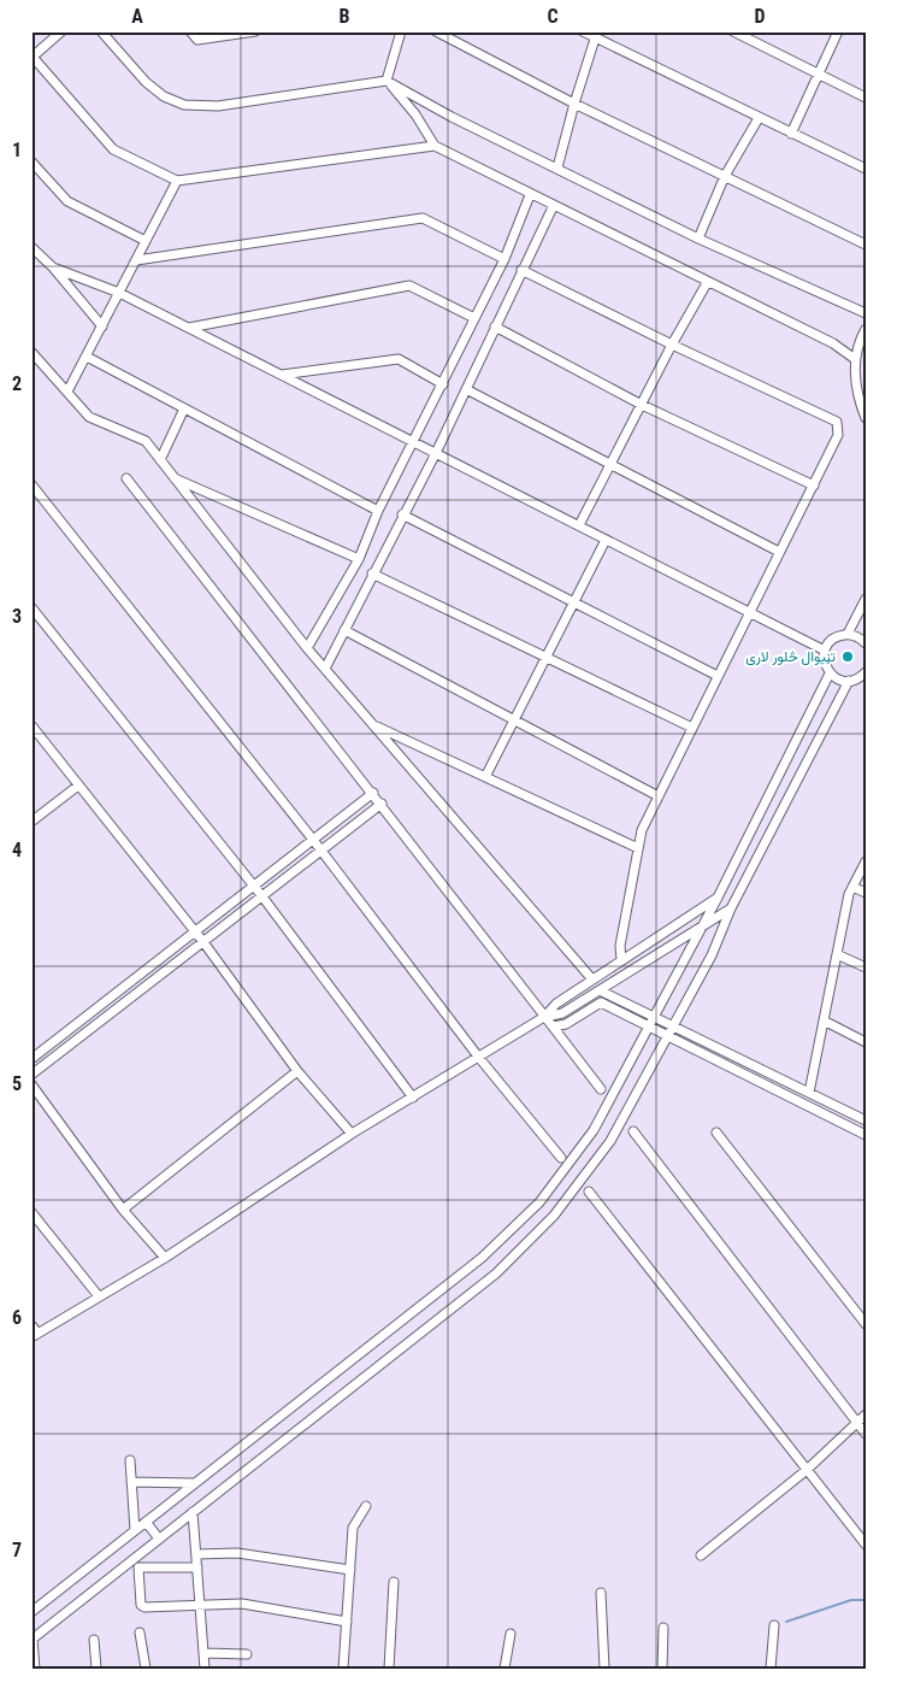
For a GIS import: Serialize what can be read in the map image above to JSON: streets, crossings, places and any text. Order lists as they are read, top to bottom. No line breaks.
{"places":["تڼیوال څلور لاری"],"grid":{"columns":["A","B","C","D"],"rows":["1","2","3","4","5","6","7"]}}
